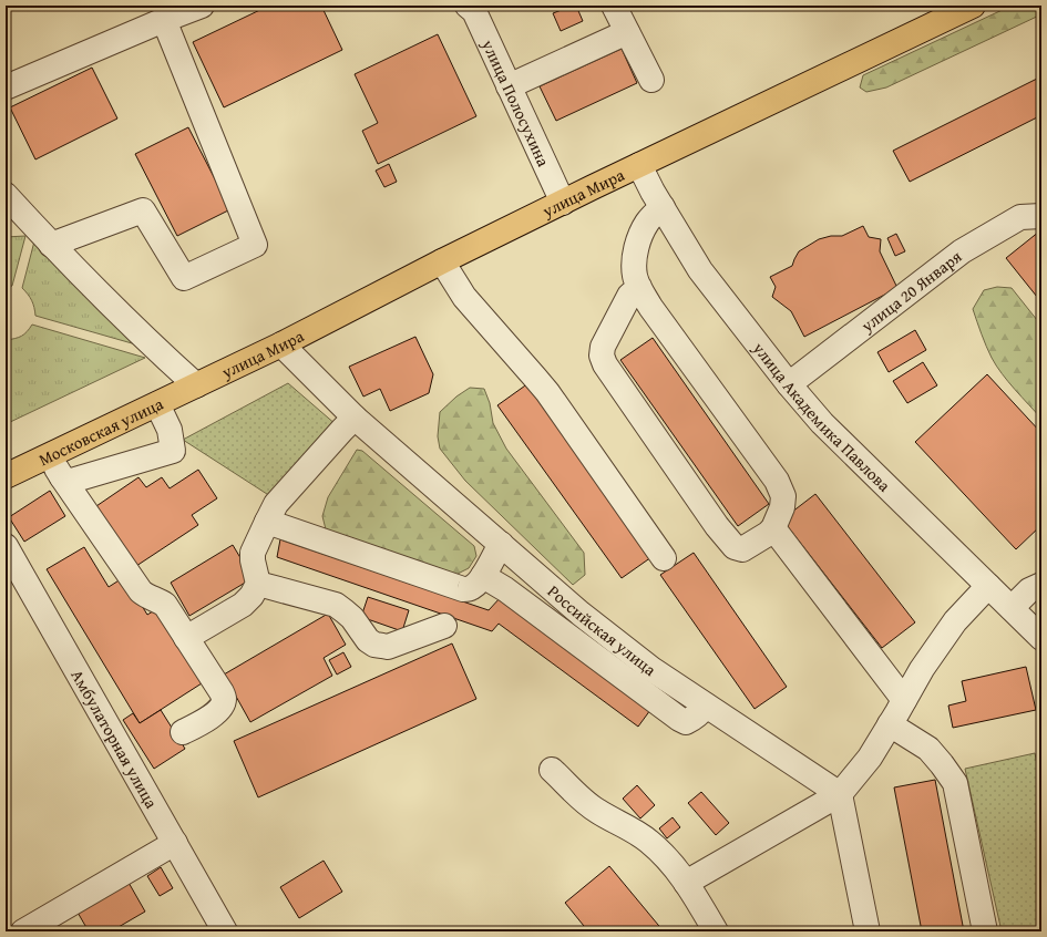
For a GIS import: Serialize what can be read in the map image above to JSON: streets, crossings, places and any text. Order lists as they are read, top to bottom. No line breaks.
{"streets":{"main road":["улица Мира","Московская улица"],"street":["улица Полосухина","улица 20 Января","улица Академика Павлова","Российская улица","Амбулаторная улица"]},"crossings":[["улица Полосухина","улица Мира"],["улица Мира","улица Академика Павлова"],["улица Мира","Московская улица"],["улица Мира","Российская улица"],["улица 20 Января","улица Академика Павлова"]]}
